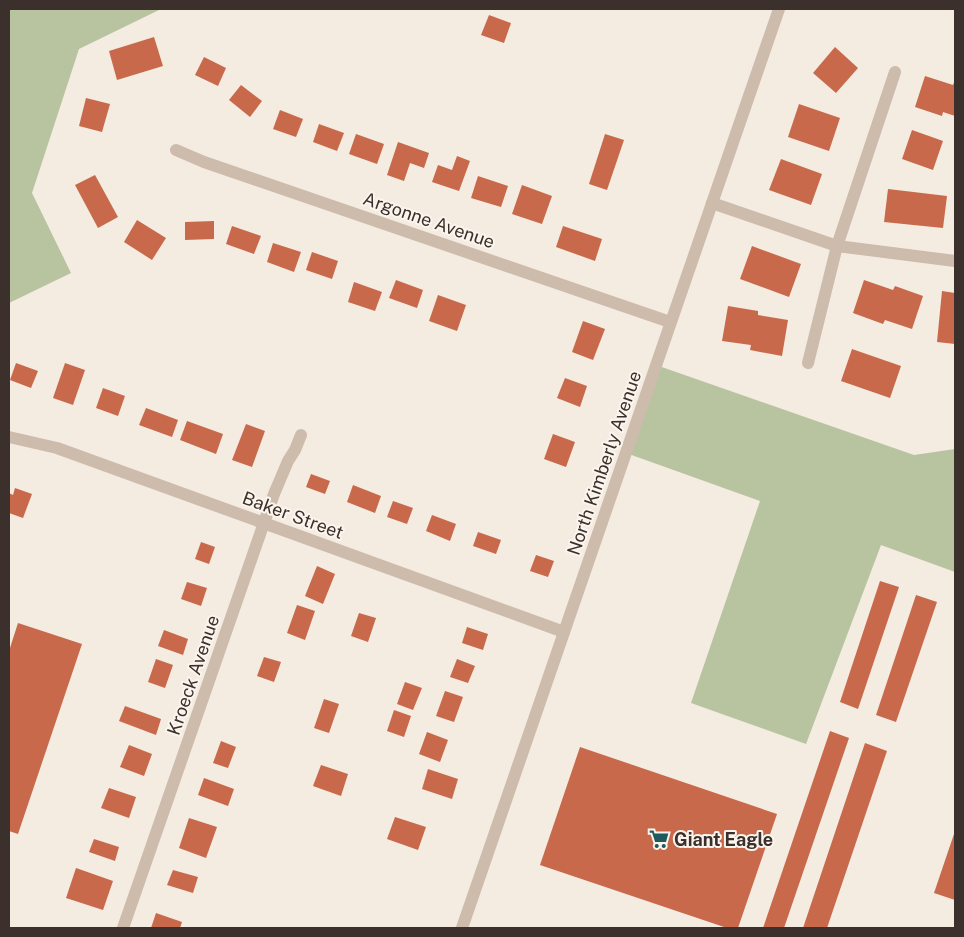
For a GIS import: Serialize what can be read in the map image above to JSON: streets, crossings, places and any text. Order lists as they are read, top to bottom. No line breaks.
{"streets":{"street":["Argonne Avenue","North Kimberly Avenue","Baker Street","Kroeck Avenue"]},"crossings":[["Argonne Avenue","North Kimberly Avenue"],["North Kimberly Avenue","Baker Street"],["Baker Street","Kroeck Avenue"]],"places":{"supermarket":["Giant Eagle"]}}
